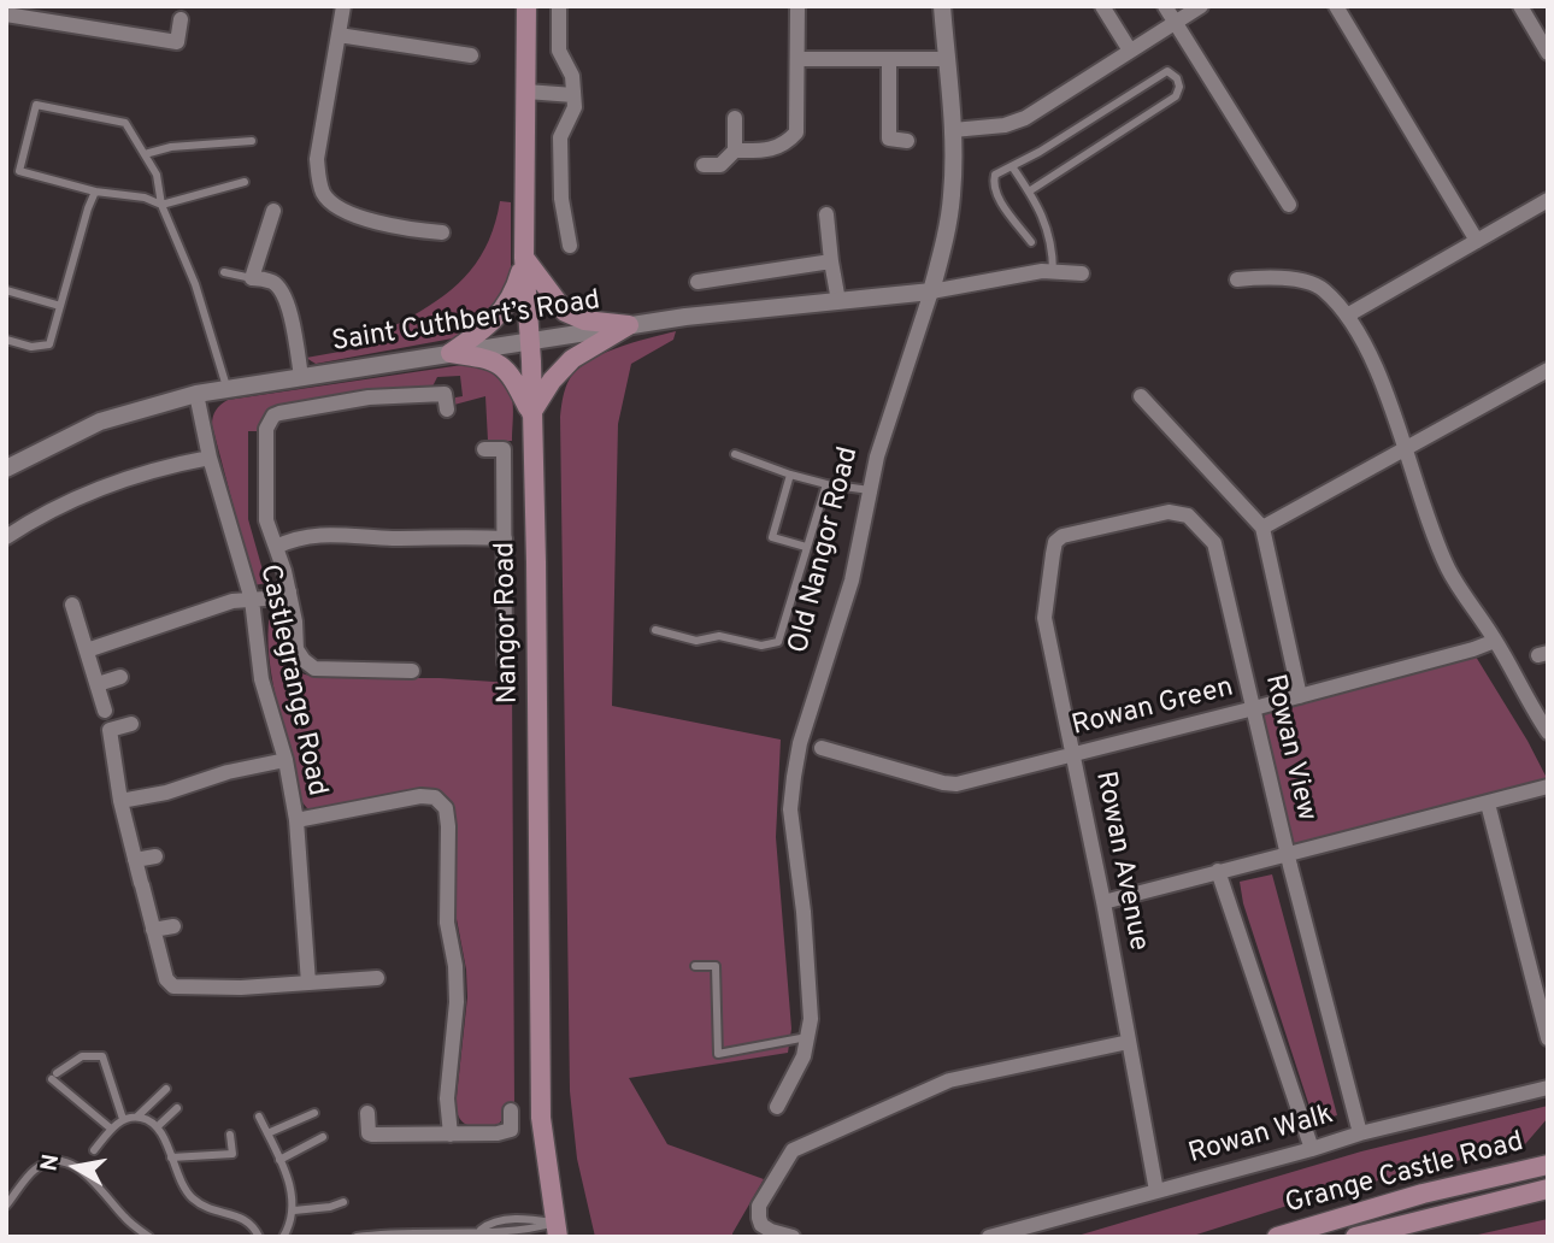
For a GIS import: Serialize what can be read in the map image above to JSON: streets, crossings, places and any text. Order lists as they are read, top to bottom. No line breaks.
{"streets":{"main road":["Nangor Road","Grange Castle Road"],"street":["Saint Cuthbert’s Road","Old Nangor Road","Castlegrange Road","Rowan Green","Rowan View","Rowan Avenue","Rowan Walk"]},"crossings":[["Saint Cuthbert’s Road","Old Nangor Road"],["Saint Cuthbert’s Road","Nangor Road"],["Saint Cuthbert’s Road","Castlegrange Road"],["Rowan Green","Rowan View"],["Rowan Green","Rowan Avenue"],["Rowan View","Rowan Avenue"],["Rowan View","Rowan Walk"],["Rowan Avenue","Rowan Walk"]],"north":"left"}
